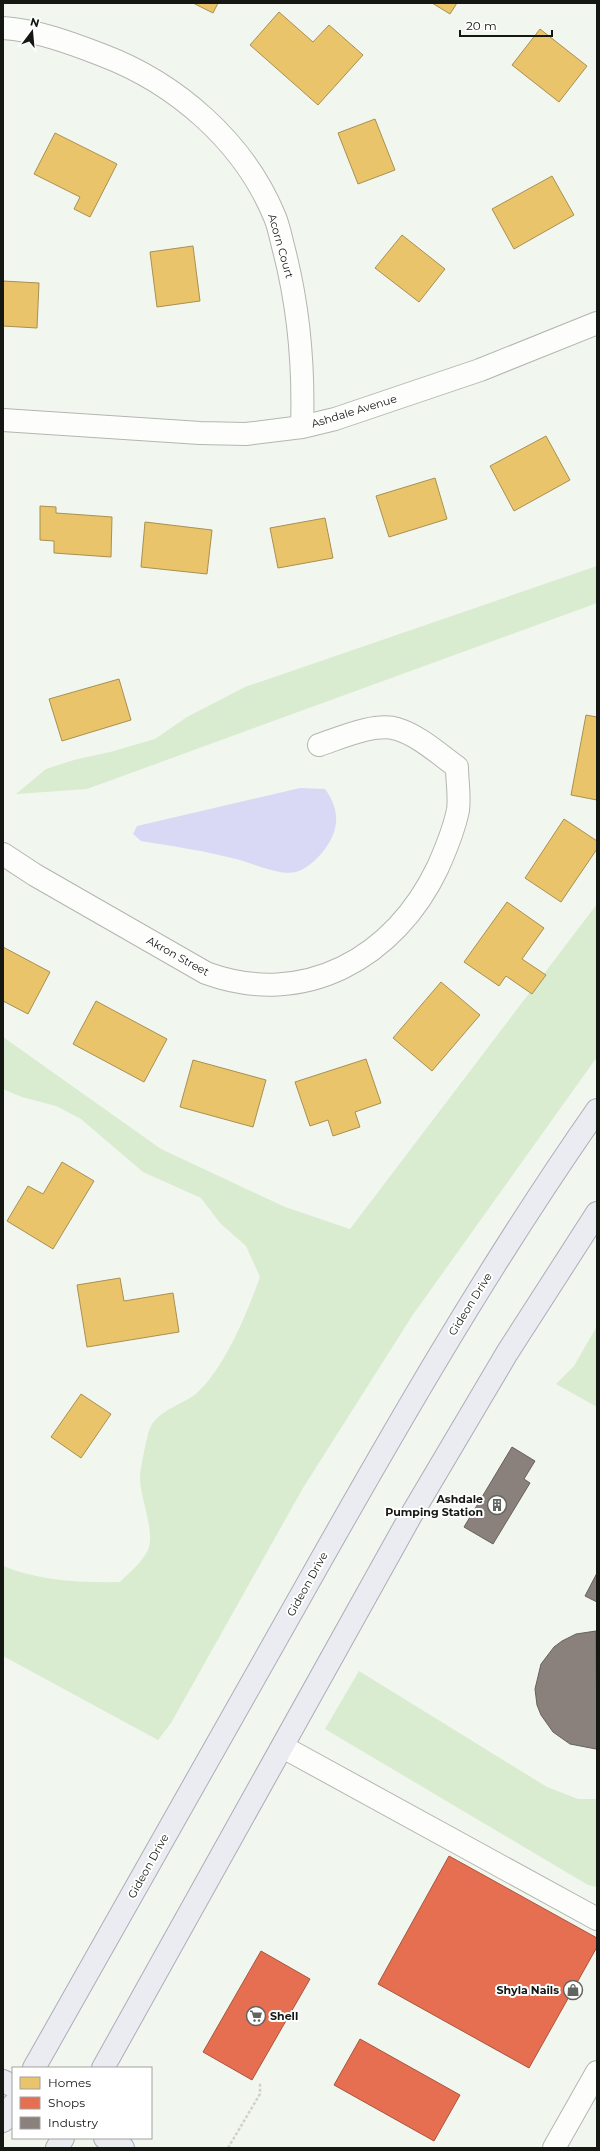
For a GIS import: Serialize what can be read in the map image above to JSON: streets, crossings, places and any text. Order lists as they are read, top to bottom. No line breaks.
{"streets":{"main road":["Gideon Drive"],"street":["Acorn Court","Ashdale Avenue","Akron Street"]},"crossings":[["Acorn Court","Ashdale Avenue"]],"places":{"building":["Ashdale Pumping Station"],"shop":["Shyla Nails"],"supermarket":["Shell"]},"legend":["Homes","Shops","Industry"],"scale_bar":"20 m","north":"top"}
